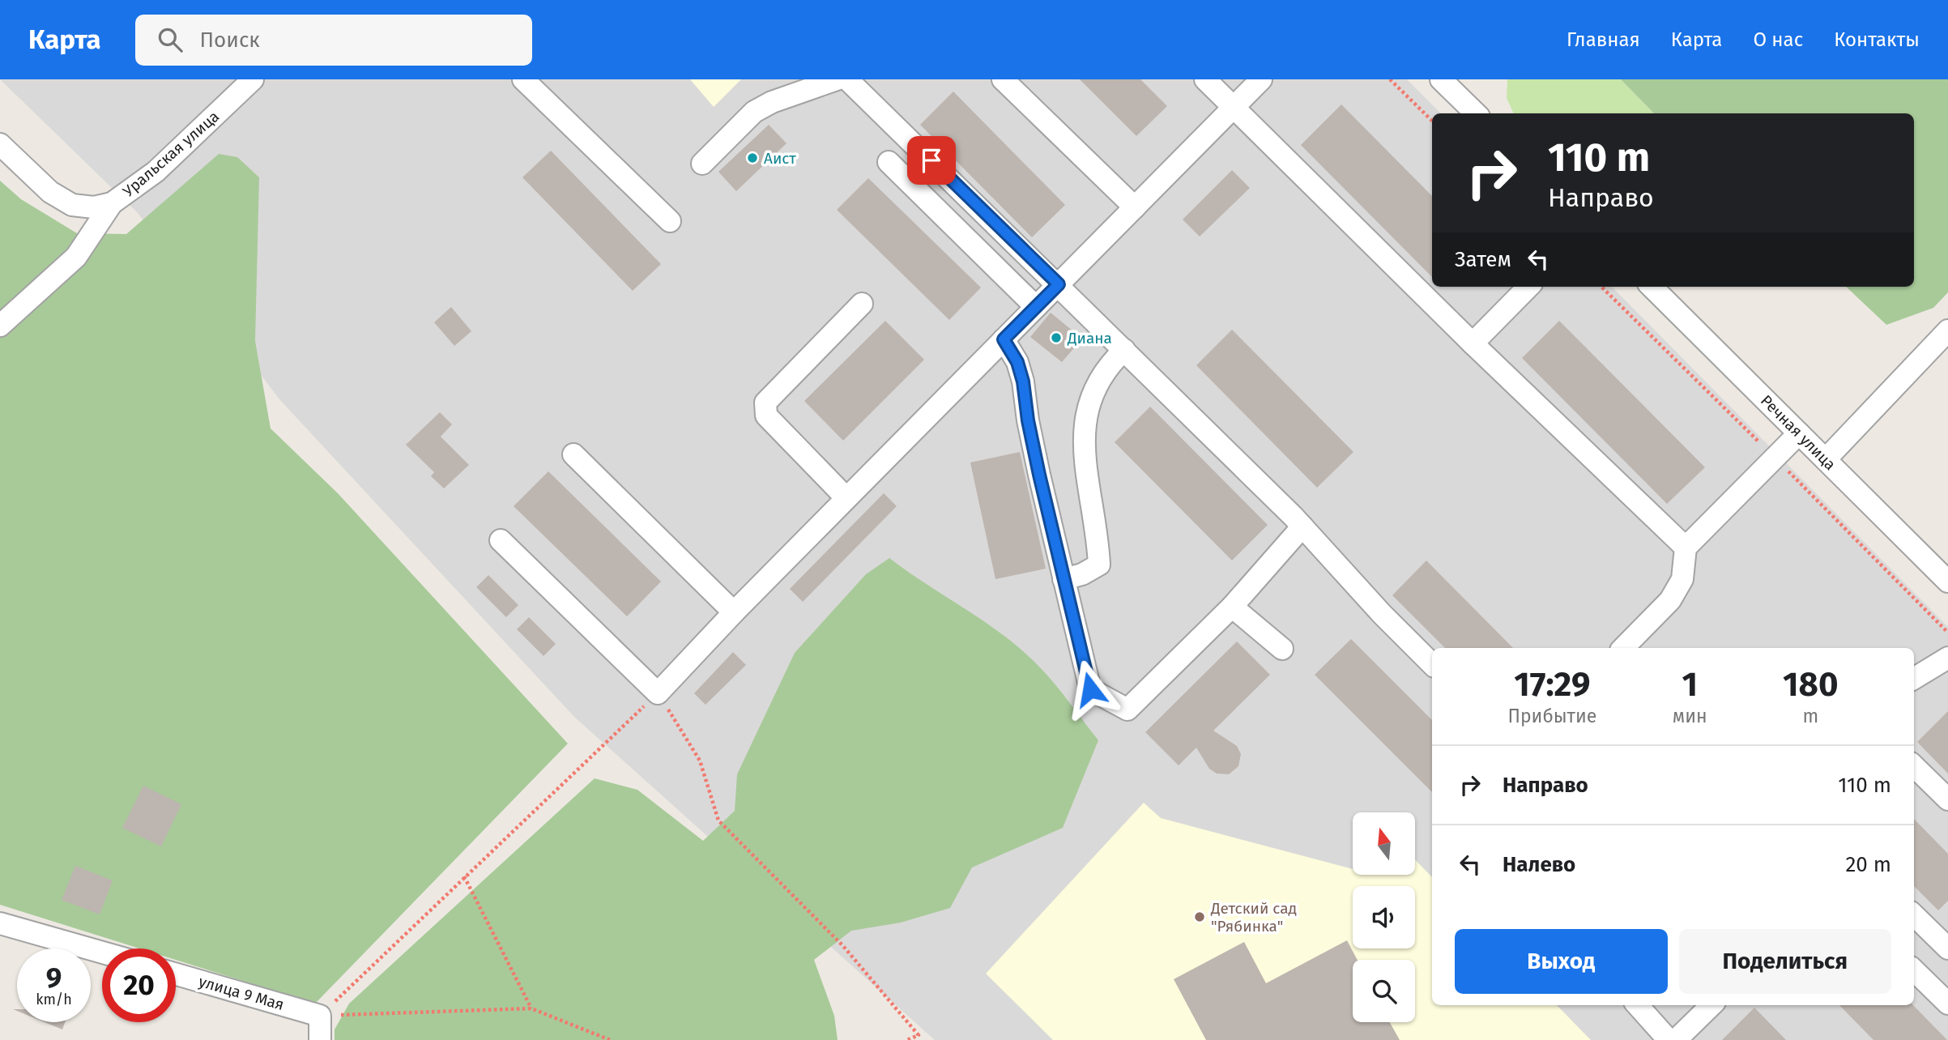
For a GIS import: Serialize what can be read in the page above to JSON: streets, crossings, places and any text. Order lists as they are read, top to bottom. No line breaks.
{"streets":{"street":["Уральская улица","Речная улица","улица 9 Мая"]},"places":["Аист","Диана","Детский сад \"Рябинка\""],"north":"top","page":{"header":"Карта","search":"Поиск","nav":["Главная","Карта","О нас","Контакты"],"turn":["110 m","Направо"],"then":"Затем","eta":["17:29","Прибытие","1","мин","180","m"],"list":[{"name":"Направо","value":"110 m"},{"name":"Налево","value":"20 m"}],"buttons":["Выход","Поделиться"],"speed":"9 km/h","limit":"20"}}
